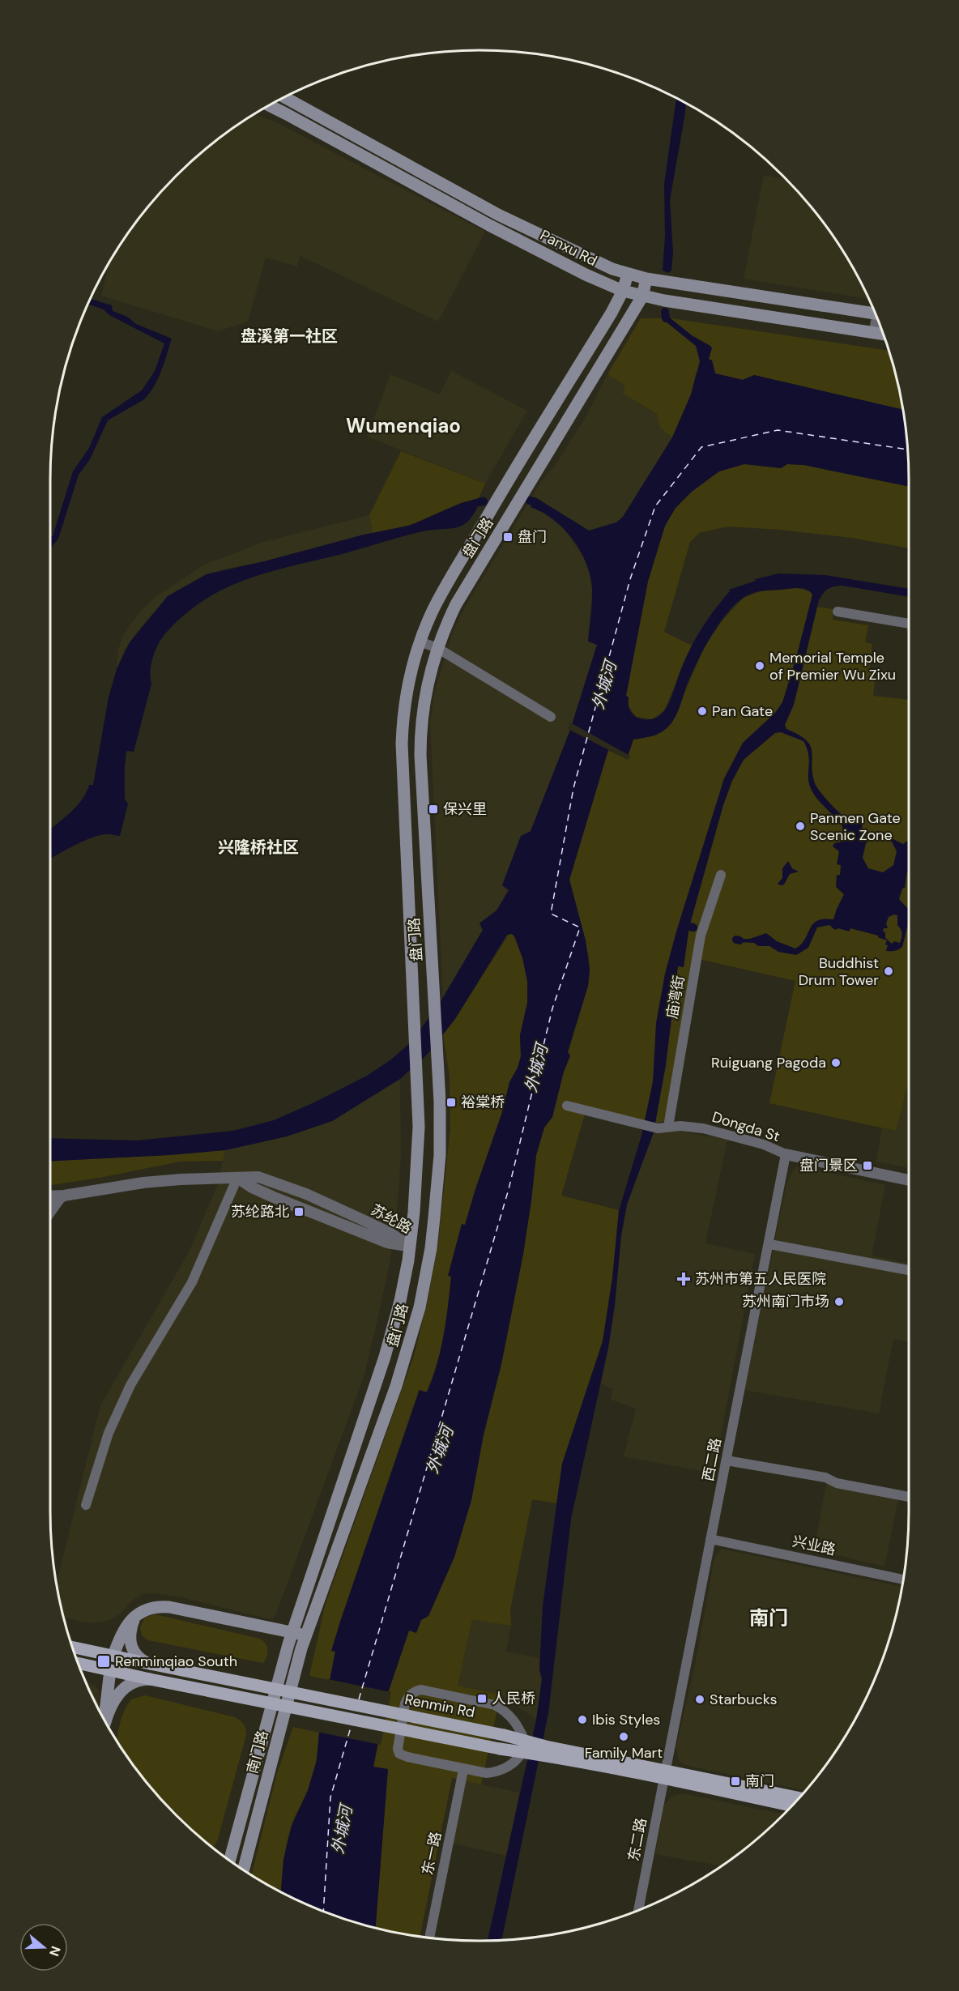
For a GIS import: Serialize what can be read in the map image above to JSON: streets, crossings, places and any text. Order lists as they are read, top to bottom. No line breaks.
{"streets":{"main road":["Panxu Rd","盘门路","Renmin Rd","南门路"],"street":["庙湾街","Dongda St","苏纶路","西二路","兴业路","东二路","东一路"]},"crossings":[["Panxu Rd","盘门路"],["盘门路","苏纶路"],["盘门路","南门路"],["庙湾街","Dongda St"],["Dongda St","西二路"],["西二路","兴业路"],["西二路","Renmin Rd"],["西二路","东二路"],["Renmin Rd","东二路"]],"districts":["盘溪第一社区","Wumenqiao","兴隆桥社区","南门"],"water":["外城河"],"places":{"transit":["盘门","保兴里","裕棠桥","盘门景区","苏纶路北","Renminqiao South","人民桥","南门"],"other":["Memorial Temple of Premier Wu Zixu","Pan Gate","Panmen Gate Scenic Zone","Buddhist Drum Tower","Ruiguang Pagoda","苏州南门市场","Starbucks","Ibis Styles","Family Mart"],"health":["苏州市第五人民医院"]},"north":"right"}
